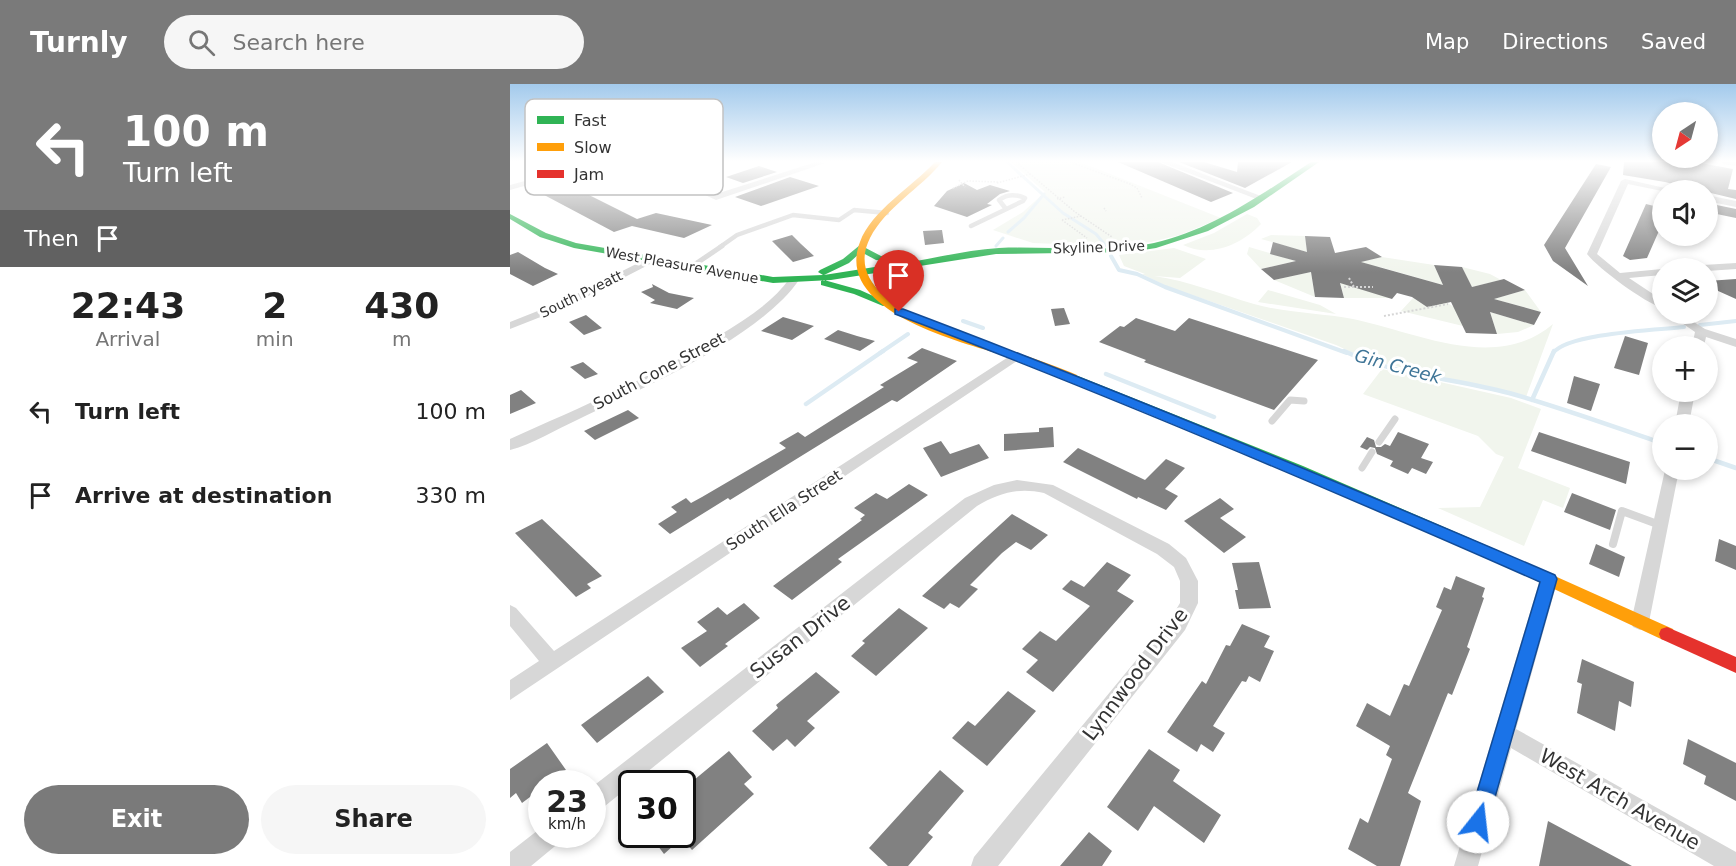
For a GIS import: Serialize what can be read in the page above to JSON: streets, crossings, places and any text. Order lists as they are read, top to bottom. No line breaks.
{"streets":{"street":["Skyline Drive","West Pleasure Avenue","South Pyeatt","South Cone Street","South Ella Street","Susan Drive","Lynnwood Drive","West Arch Avenue"]},"crossings":[["Skyline Drive","West Pleasure Avenue"],["West Pleasure Avenue","South Pyeatt"],["West Pleasure Avenue","South Cone Street"],["Susan Drive","Lynnwood Drive"]],"water":["Gin Creek"],"legend":["Fast","Slow","Jam"],"north":"bottom left","page":{"header":"Turnly","search":"Search here","nav":["Map","Directions","Saved"],"turn":["100 m","Turn left"],"map_buttons":["+","−"],"then":"Then","eta":["22:43","Arrival","2","min","430","m"],"list":[{"name":"Turn left","value":"100 m"},{"name":"Arrive at destination","value":"330 m"}],"speed":"23 km/h","limit":"30","buttons":["Exit","Share"]}}
